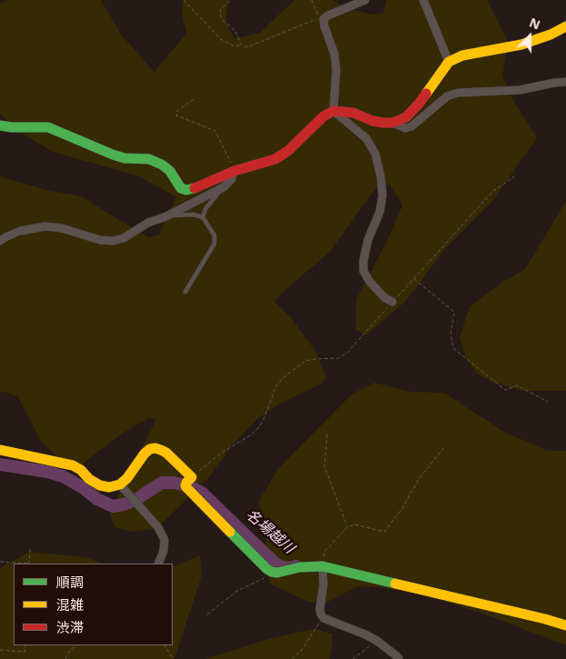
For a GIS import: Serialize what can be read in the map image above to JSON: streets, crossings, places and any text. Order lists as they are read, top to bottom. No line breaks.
{"water":["名場越川"],"legend":["順調","混雑","渋滞"],"north":"top"}
